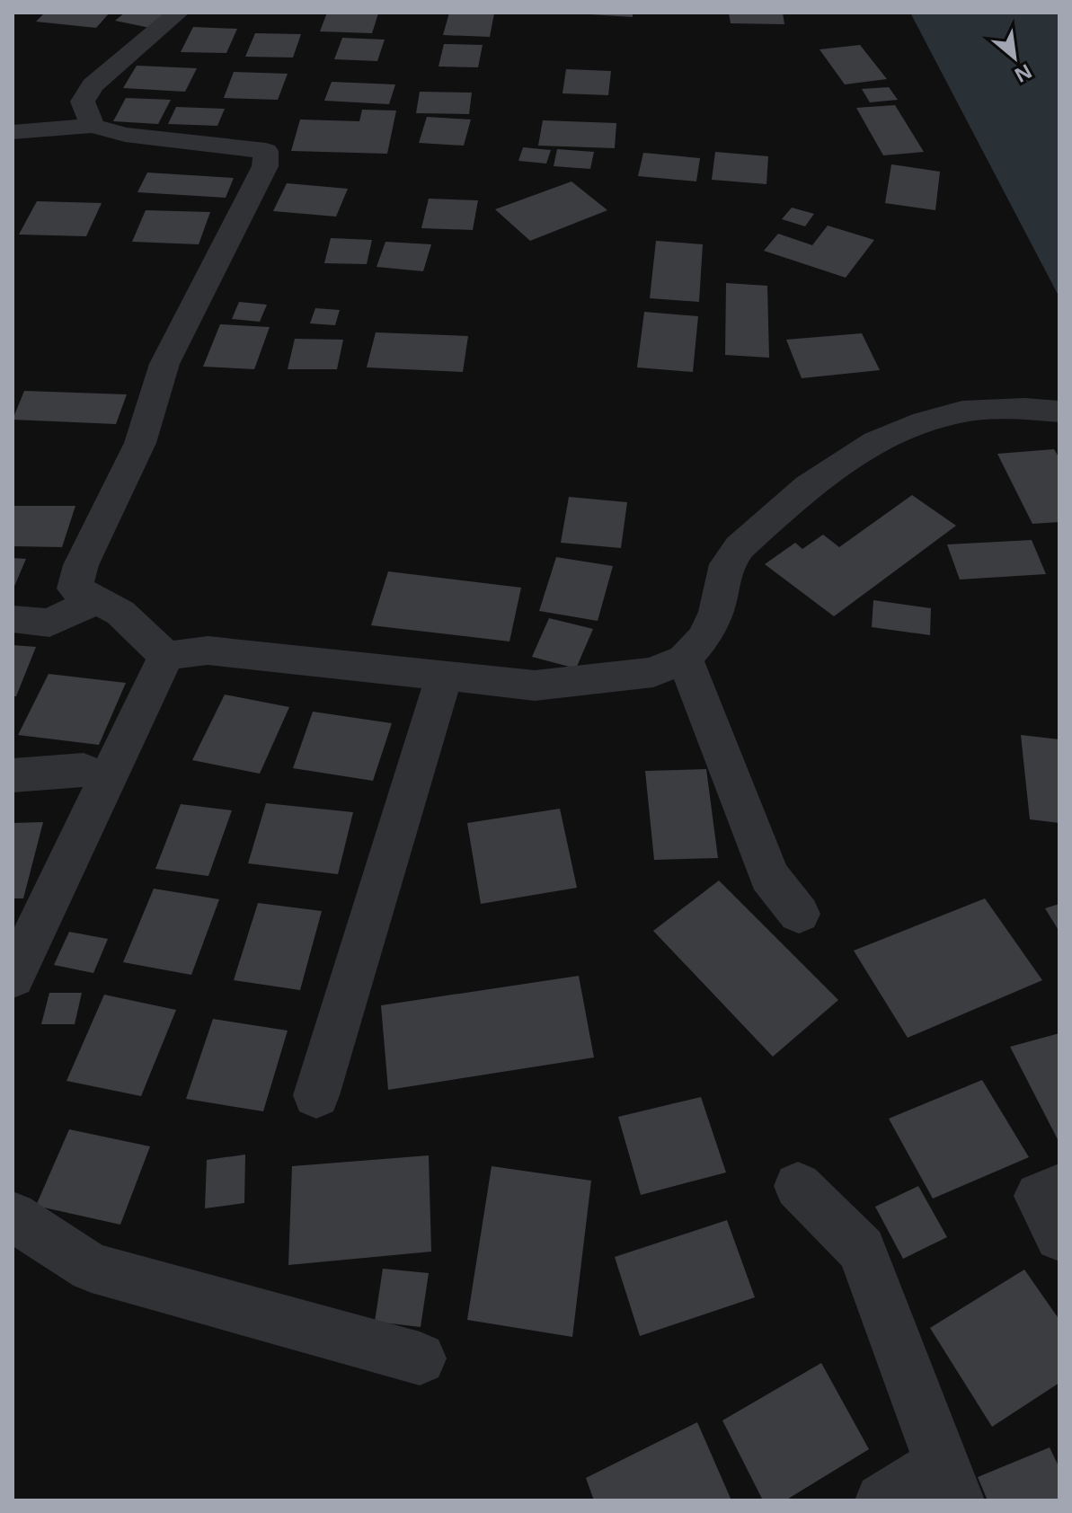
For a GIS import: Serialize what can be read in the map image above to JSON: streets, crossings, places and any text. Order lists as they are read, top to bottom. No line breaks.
{"north":"bottom right"}
